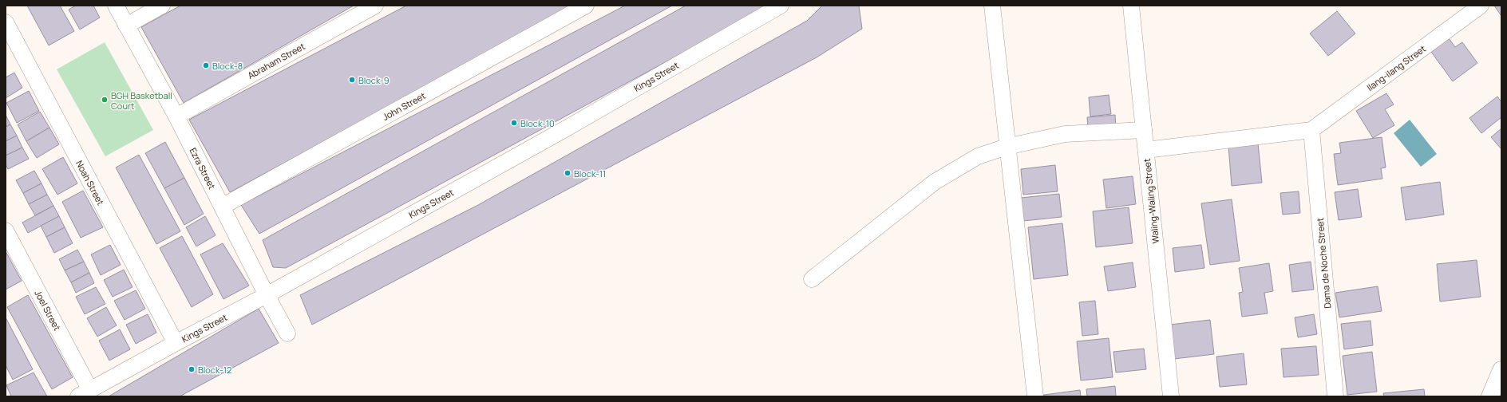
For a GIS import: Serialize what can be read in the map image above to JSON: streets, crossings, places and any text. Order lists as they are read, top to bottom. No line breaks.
{"streets":{"street":["Abraham Street","Ilang-ilang Street","Kings Street","John Street","Ezra Street","Noah Street","Waling-Waling Street","Dama de Noche Street","Joel Street"]},"crossings":[["Abraham Street","Ezra Street"],["Ilang-ilang Street","Dama de Noche Street"],["Kings Street","Ezra Street"],["Kings Street","Noah Street"],["Kings Street","Joel Street"],["John Street","Ezra Street"]],"places":["Block-8","Block-9","BGH Basketball Court","Block-10","Block-11","Block-12"]}
